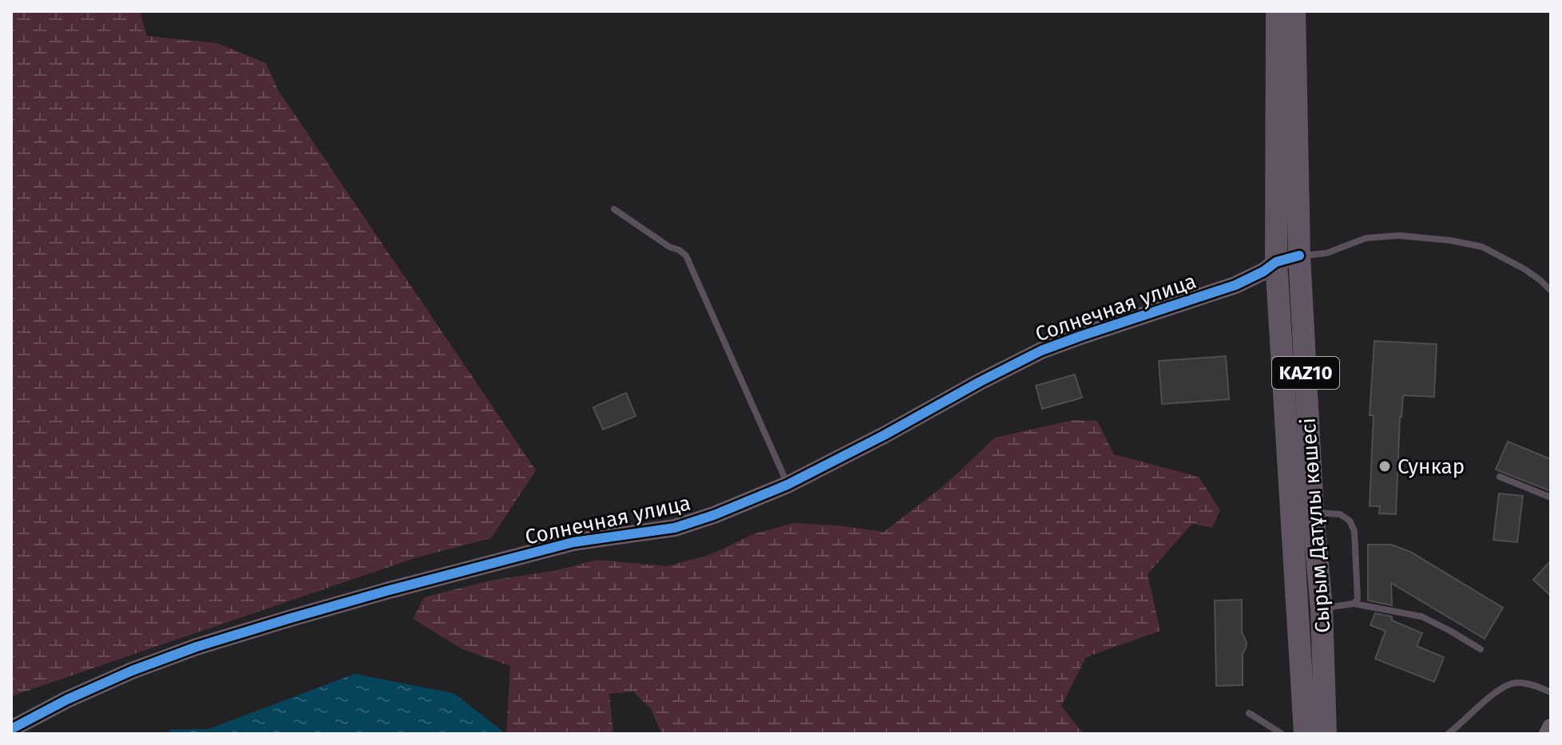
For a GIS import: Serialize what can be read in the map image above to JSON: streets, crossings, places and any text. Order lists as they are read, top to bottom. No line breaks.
{"streets":{"highway":["KAZ10","Сырым Датұлы көшесі"],"street":["Солнечная улица"]},"crossings":[["Солнечная улица","Сырым Датұлы көшесі"]],"places":["Сункар"]}
